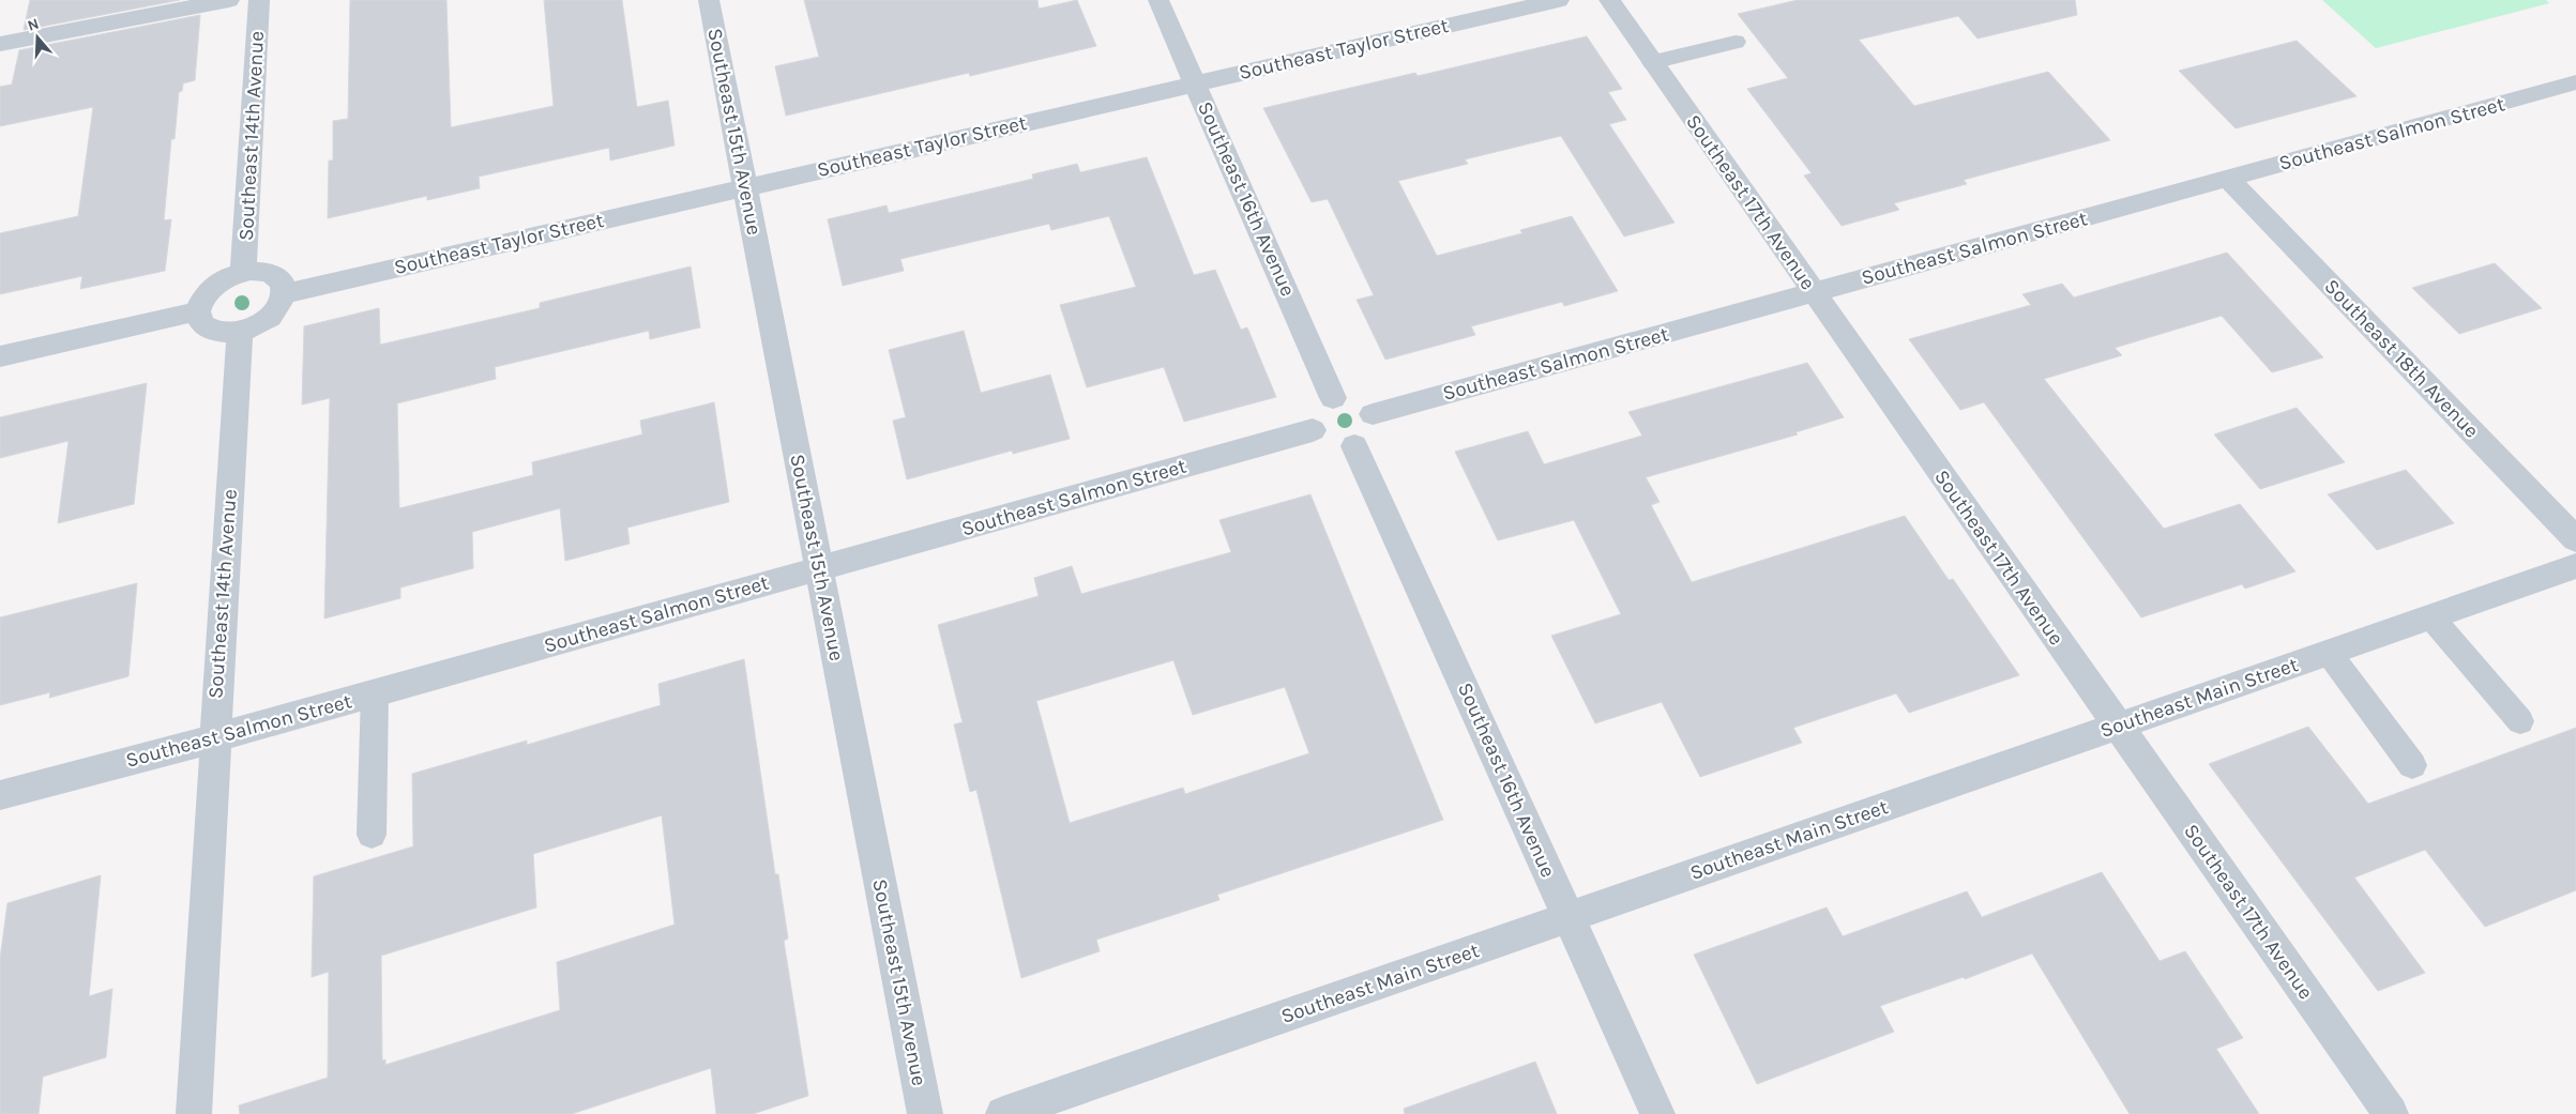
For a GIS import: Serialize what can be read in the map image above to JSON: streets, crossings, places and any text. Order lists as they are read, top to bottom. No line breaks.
{"streets":{"street":["Southeast Taylor Street","Southeast 15th Avenue","Southeast Salmon Street","Southeast 14th Avenue","Southeast 16th Avenue","Southeast 17th Avenue","Southeast 18th Avenue","Southeast Main Street"]},"crossings":[["Southeast Taylor Street","Southeast 15th Avenue"],["Southeast Taylor Street","Southeast 14th Avenue"],["Southeast Taylor Street","Southeast 16th Avenue"],["Southeast 15th Avenue","Southeast Salmon Street"],["Southeast Salmon Street","Southeast 14th Avenue"],["Southeast Salmon Street","Southeast 16th Avenue"],["Southeast Salmon Street","Southeast 17th Avenue"],["Southeast Salmon Street","Southeast 18th Avenue"],["Southeast 16th Avenue","Southeast Main Street"],["Southeast 17th Avenue","Southeast Main Street"]],"north":"top"}
